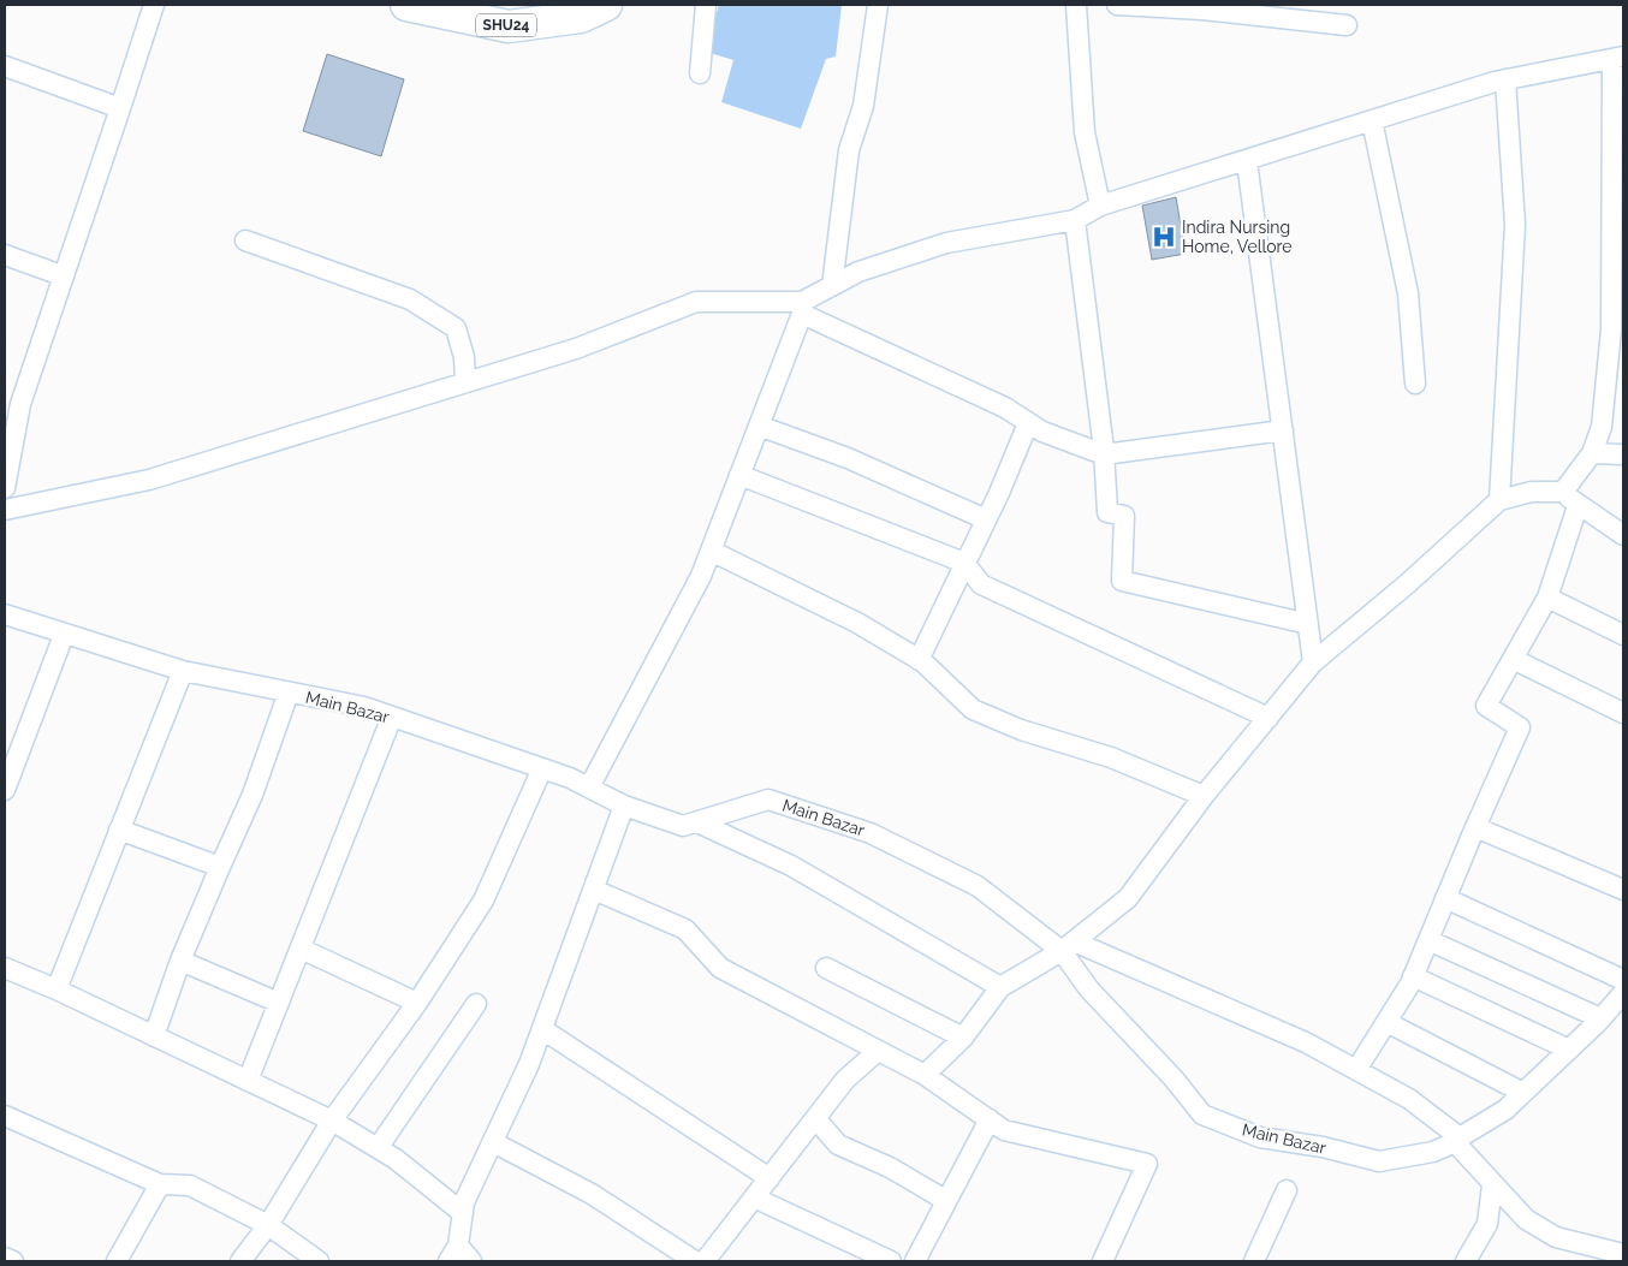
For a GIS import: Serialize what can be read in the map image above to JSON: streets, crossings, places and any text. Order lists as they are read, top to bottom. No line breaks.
{"streets":{"main road":["SHU24"],"street":["Main Bazar"]},"places":{"hospital":["Indira Nursing Home, Vellore"]}}
